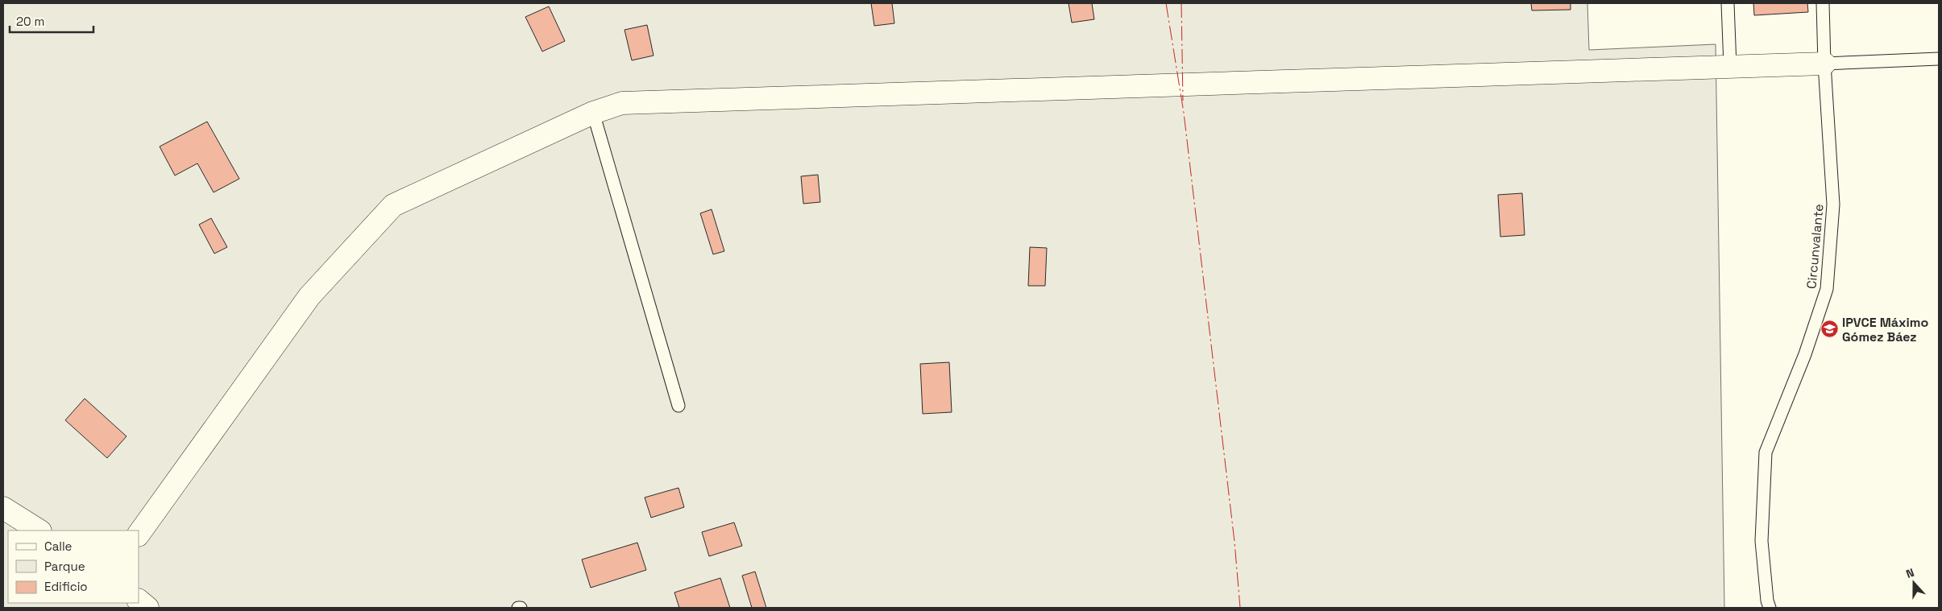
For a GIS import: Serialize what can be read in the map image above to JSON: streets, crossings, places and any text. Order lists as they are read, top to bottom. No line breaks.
{"streets":{"lane":["Circunvalante"]},"places":{"school or university":["IPVCE Máximo Gómez Báez"]},"legend":["Calle","Parque","Edificio"],"scale_bar":"20 m","north":"top"}
